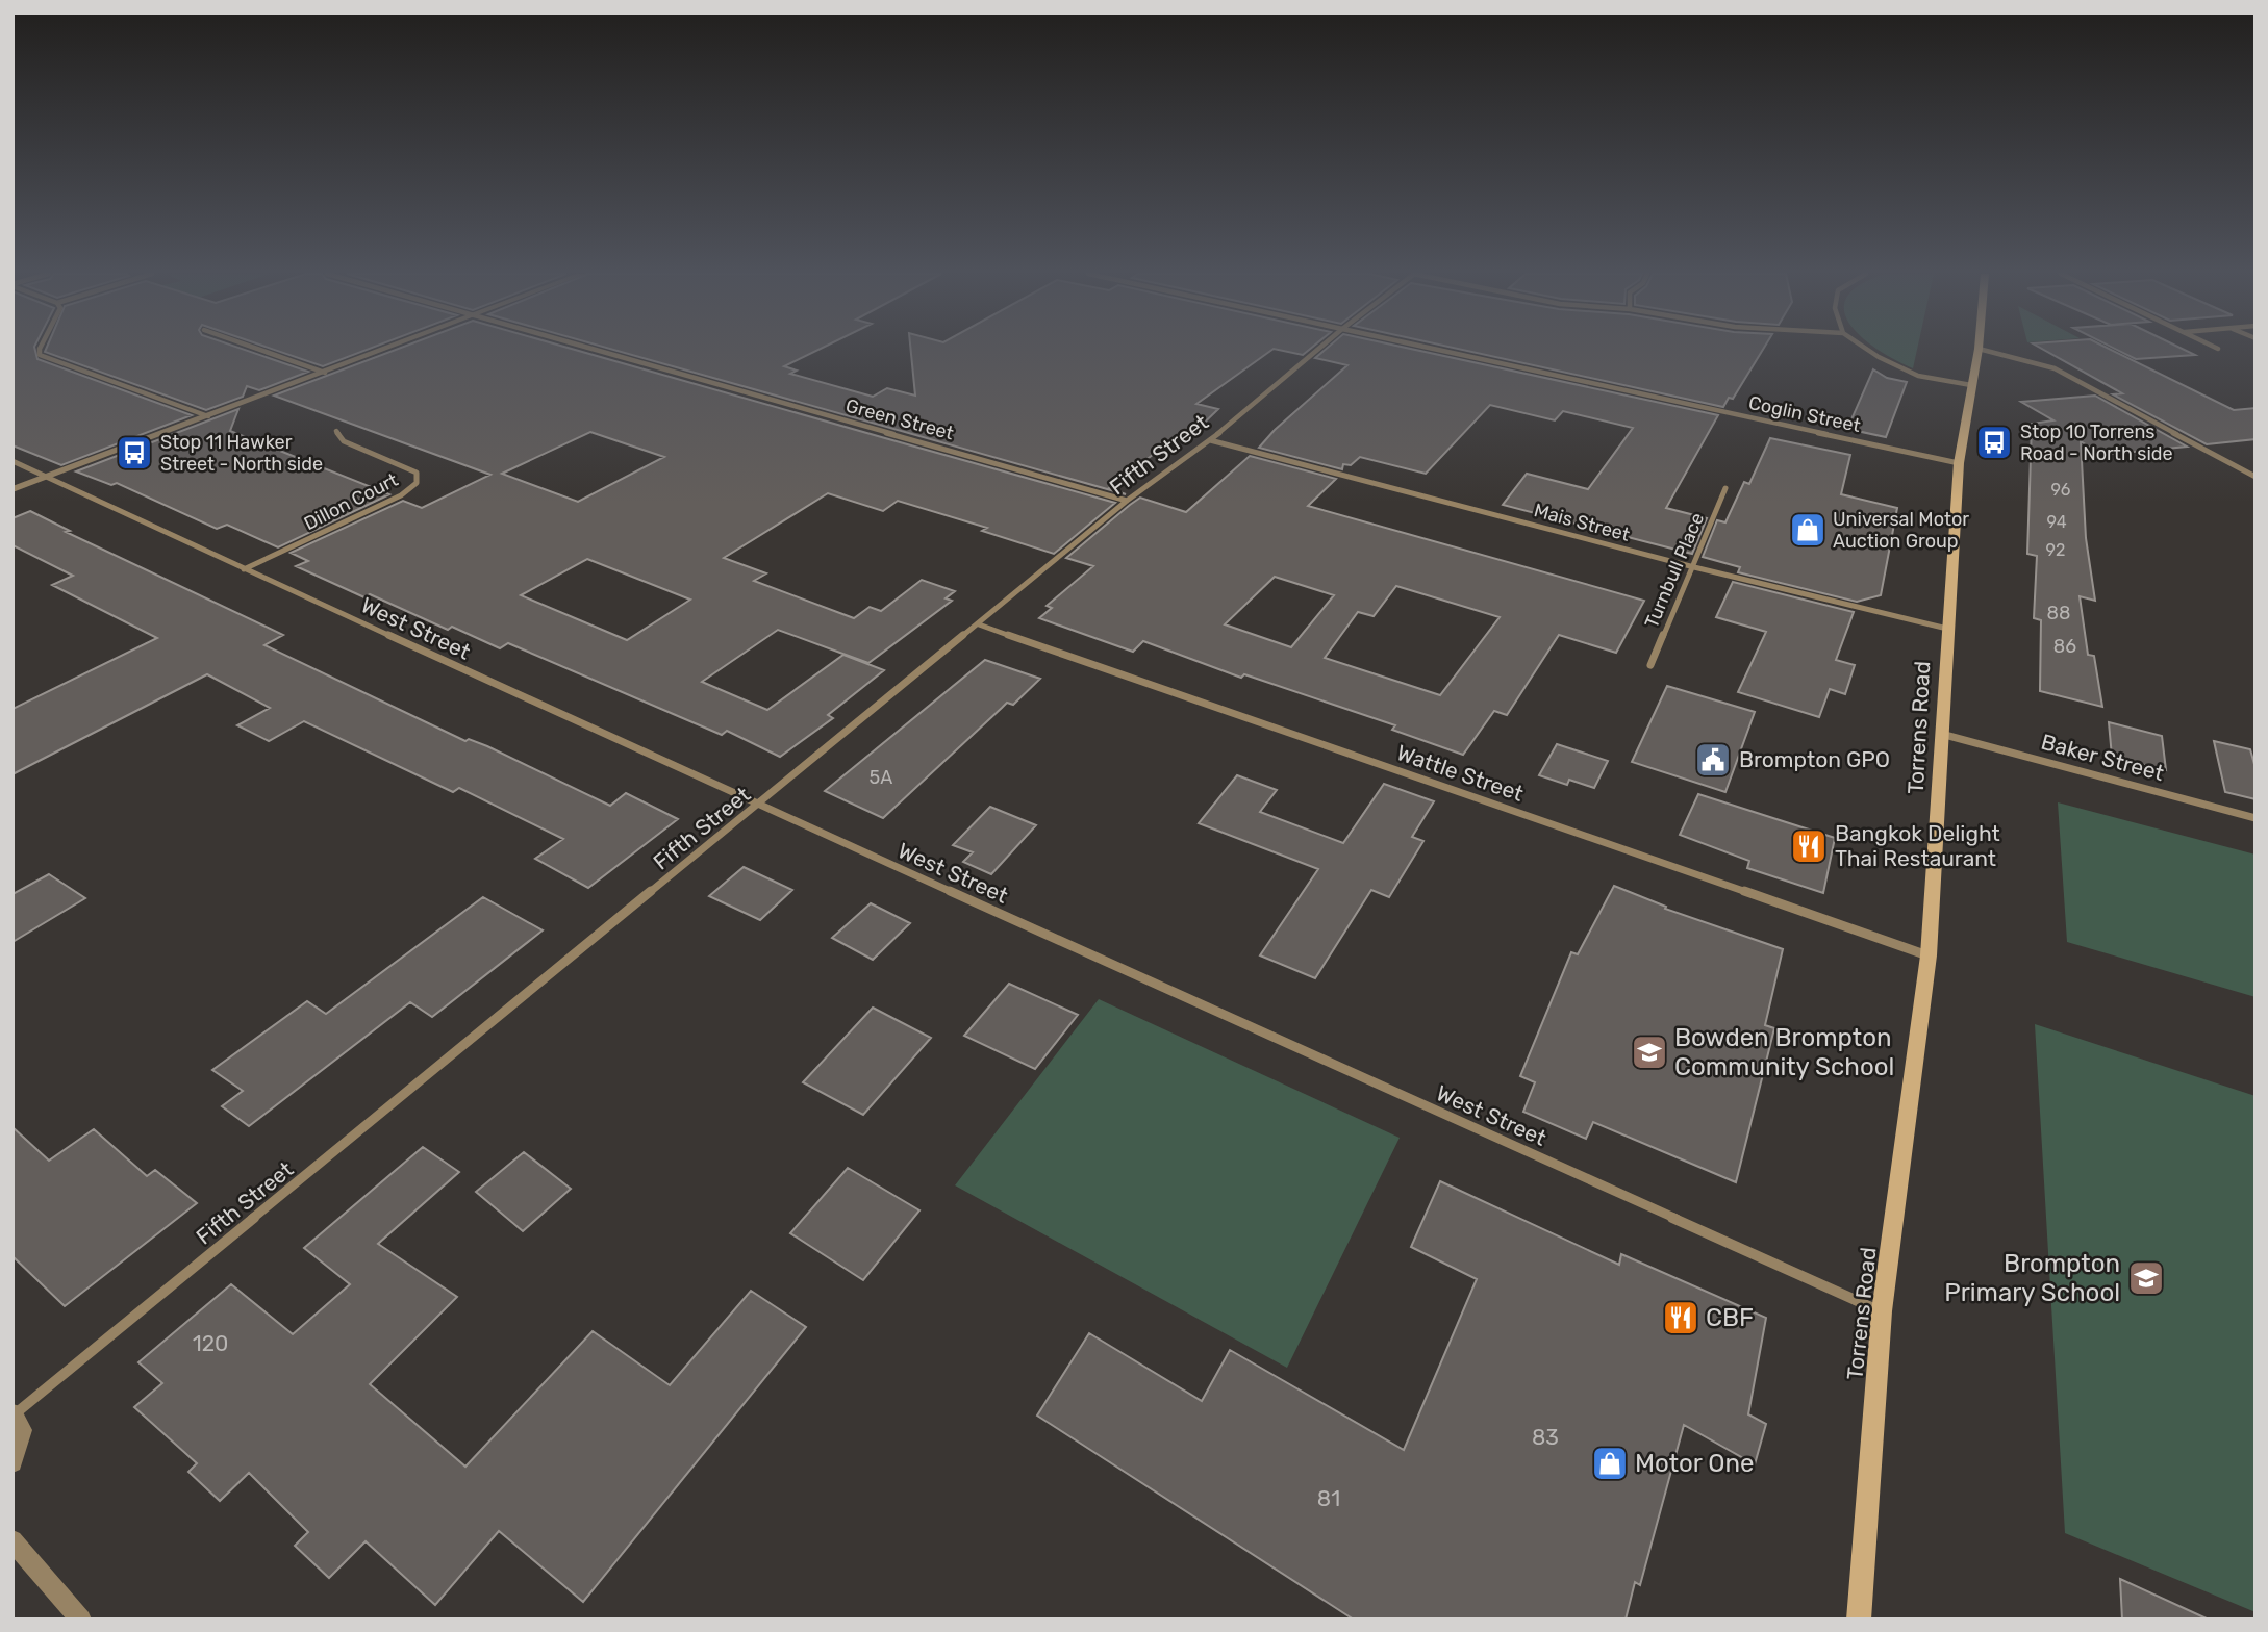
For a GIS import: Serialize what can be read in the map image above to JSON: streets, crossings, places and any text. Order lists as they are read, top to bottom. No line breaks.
{"streets":{"main road":["Torrens Road"],"street":["Coglin Street","Green Street","Fifth Street","Dillon Court","Mais Street","Turnbull Place","West Street","Baker Street","Wattle Street"]},"crossings":[["Coglin Street","Torrens Road"],["Green Street","Fifth Street"],["Fifth Street","Mais Street"],["Fifth Street","West Street"],["Fifth Street","Wattle Street"],["Dillon Court","West Street"],["Mais Street","Turnbull Place"],["Mais Street","Torrens Road"],["West Street","Torrens Road"],["Torrens Road","Baker Street"],["Torrens Road","Wattle Street"]],"places":{"bus stop":["Stop 10 Torrens Road - North side","Stop 11 Hawker Street - North side"],"shop":["Universal Motor Auction Group","Motor One"],"public building":["Brompton GPO"],"restaurant":["Bangkok Delight Thai Restaurant","CBF"],"school or university":["Bowden Brompton Community School","Brompton Primary School"]},"house_numbers":["96","94","92","88","86","5A","120","83","81"]}
